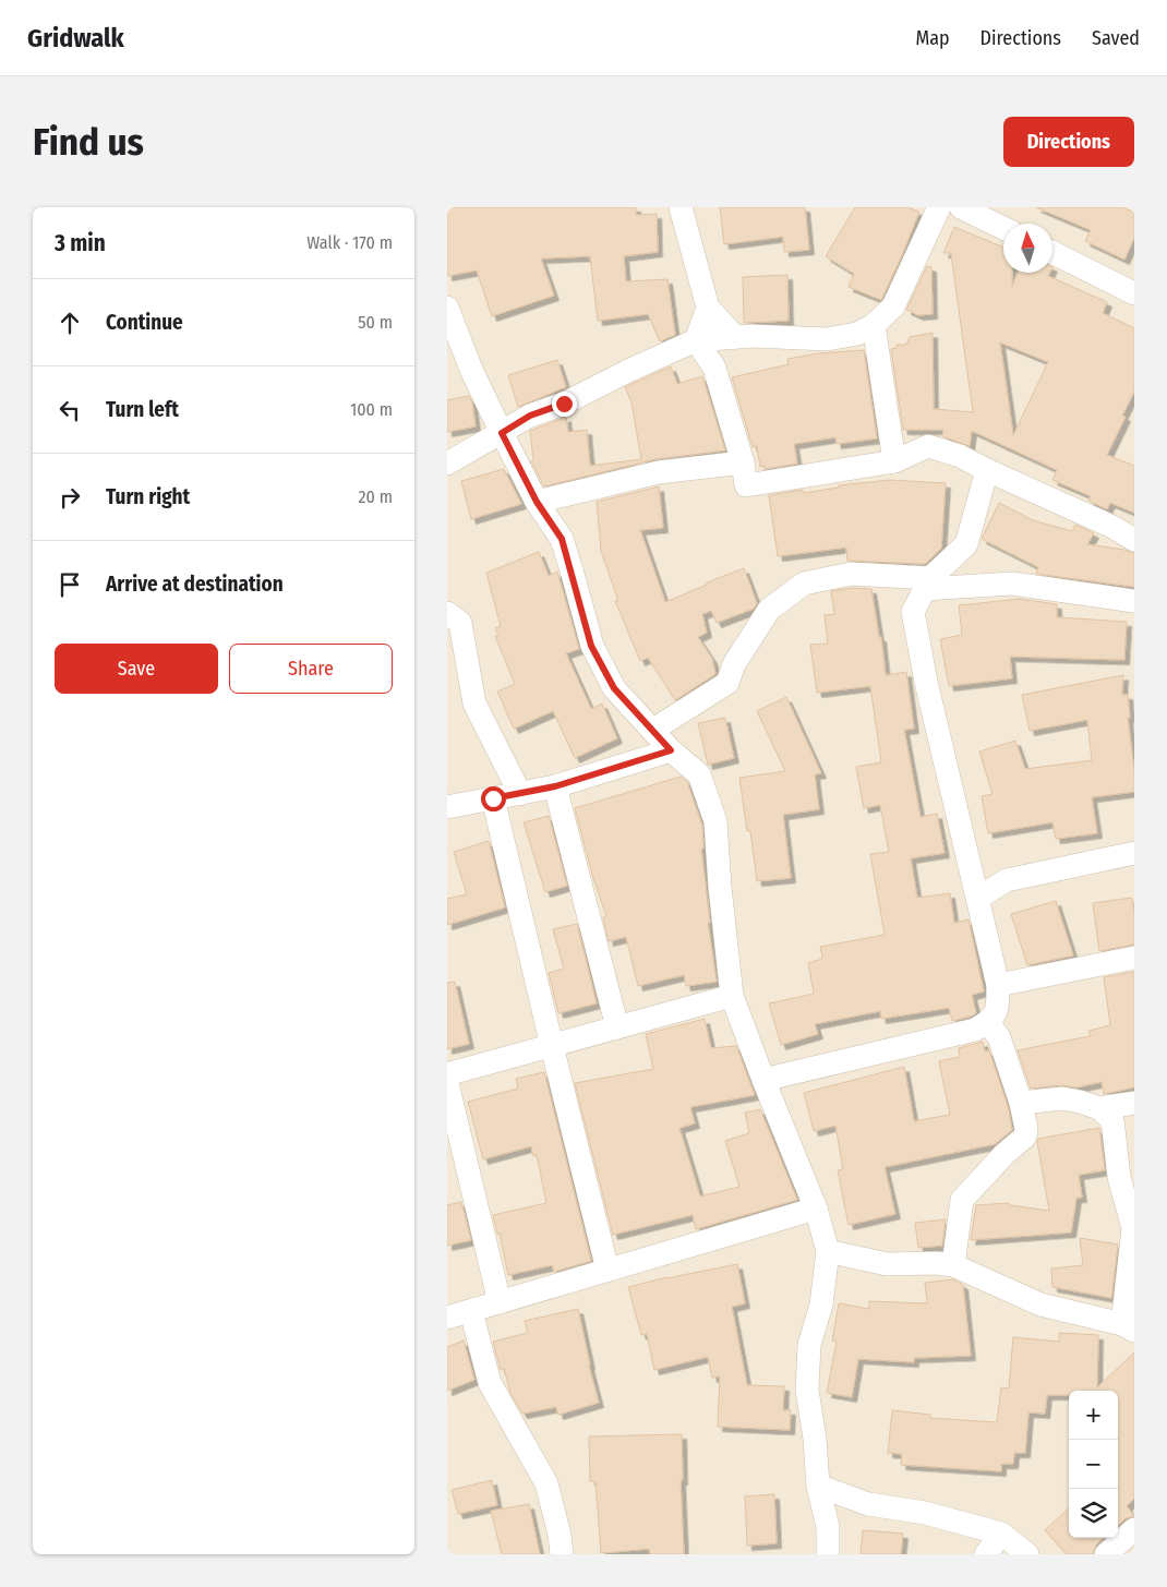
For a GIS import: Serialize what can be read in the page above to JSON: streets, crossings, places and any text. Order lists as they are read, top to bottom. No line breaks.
{"north":"top","page":{"header":"Gridwalk","nav":["Map","Directions","Saved"],"buttons":["Directions",["Save","Share"]],"title":"Find us","heading":["3 min","Walk · 170 m"],"list":[["Continue","50 m"],["Turn left","100 m"],["Turn right","20 m"],"Arrive at destination"],"map_buttons":["+","−"]}}
